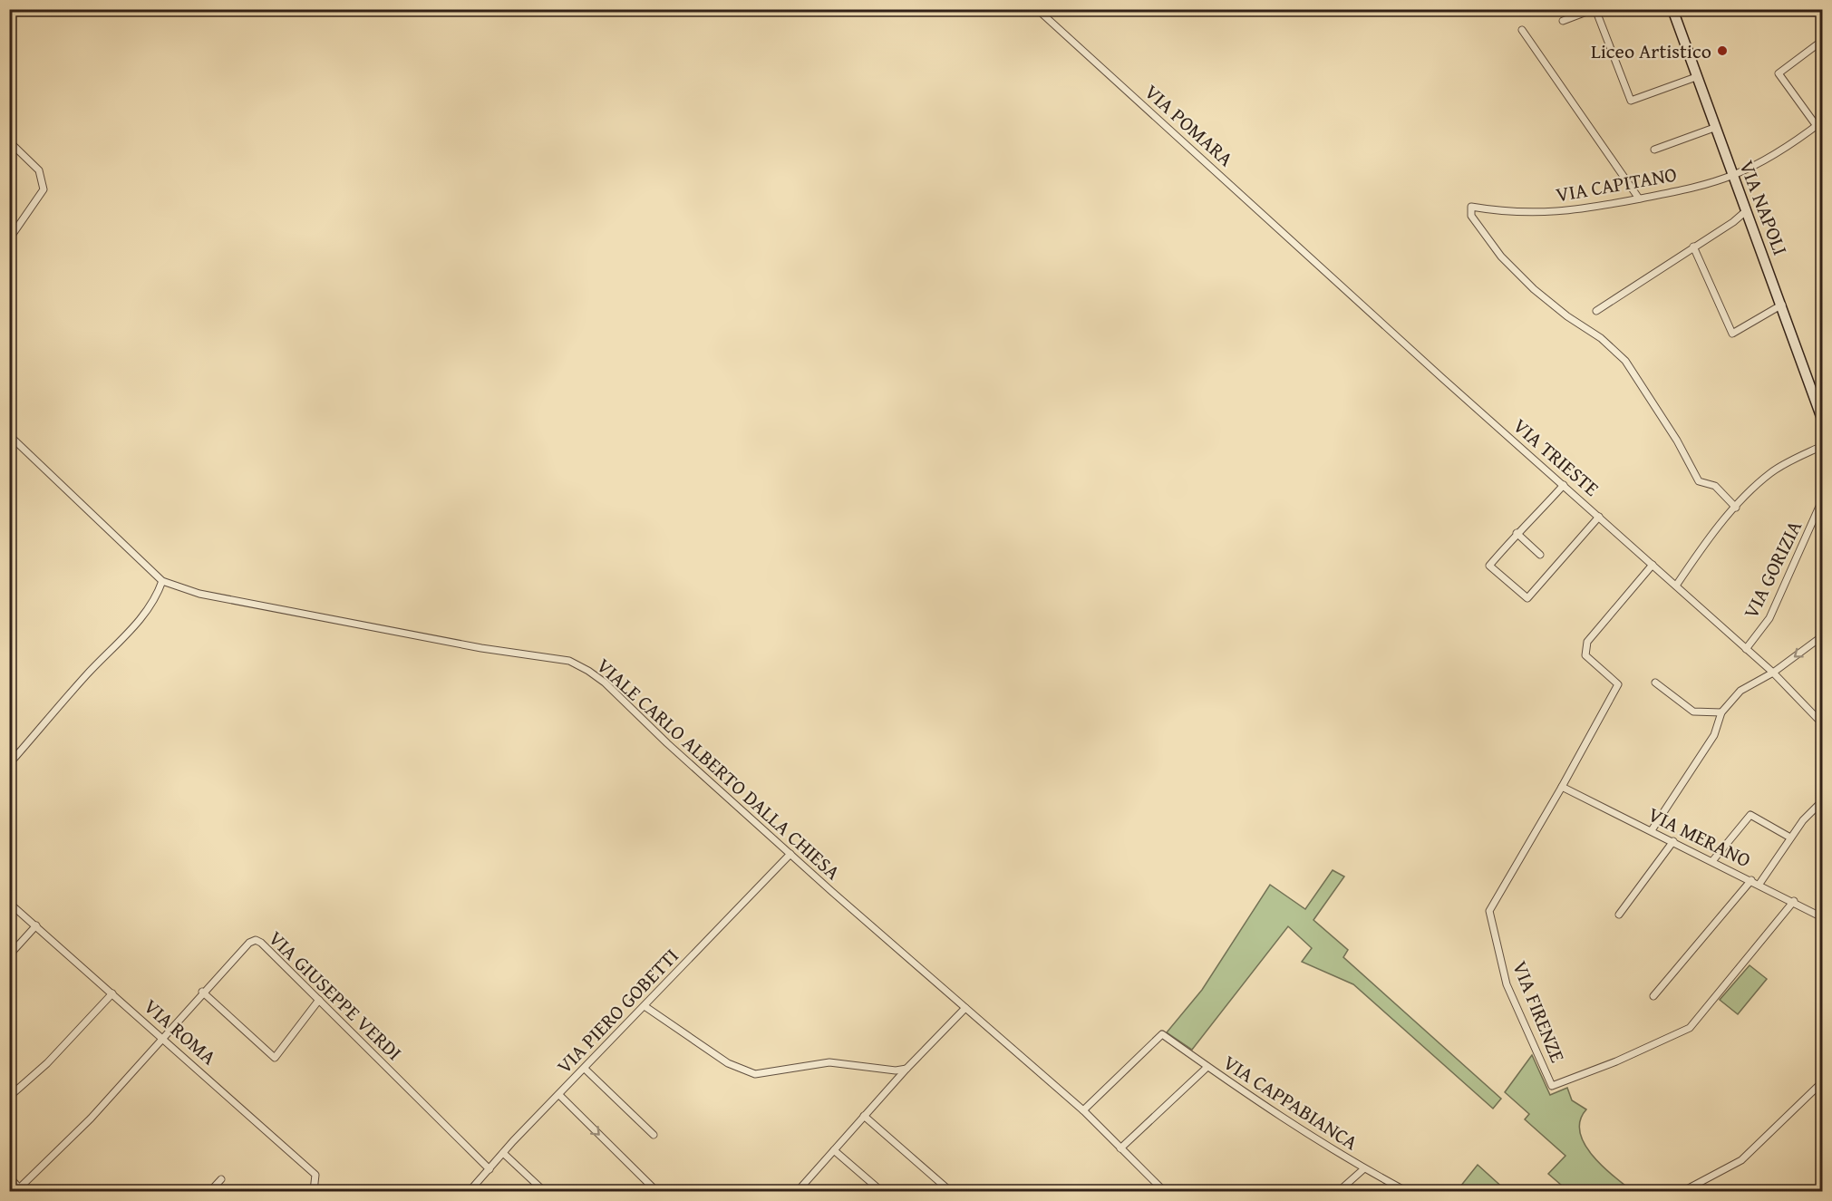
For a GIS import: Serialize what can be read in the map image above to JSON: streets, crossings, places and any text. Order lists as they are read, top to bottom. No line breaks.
{"streets":{"street":["VIA POMARA","VIA CAPITANO","VIA NAPOLI","VIA TRIESTE","VIA GORIZIA","VIALE CARLO ALBERTO DALLA CHIESA","VIA MERANO","VIA GIUSEPPE VERDI","VIA PIERO GOBETTI","VIA FIRENZE","VIA ROMA","VIA CAPPABIANCA"]},"crossings":[["VIA POMARA","VIA TRIESTE"],["VIA CAPITANO","VIA NAPOLI"],["VIA TRIESTE","VIA GORIZIA"],["VIALE CARLO ALBERTO DALLA CHIESA","VIA PIERO GOBETTI"],["VIALE CARLO ALBERTO DALLA CHIESA","VIA CAPPABIANCA"],["VIA MERANO","VIA FIRENZE"],["VIA GIUSEPPE VERDI","VIA PIERO GOBETTI"],["VIA GIUSEPPE VERDI","VIA ROMA"]],"places":["Liceo Artistico"]}
